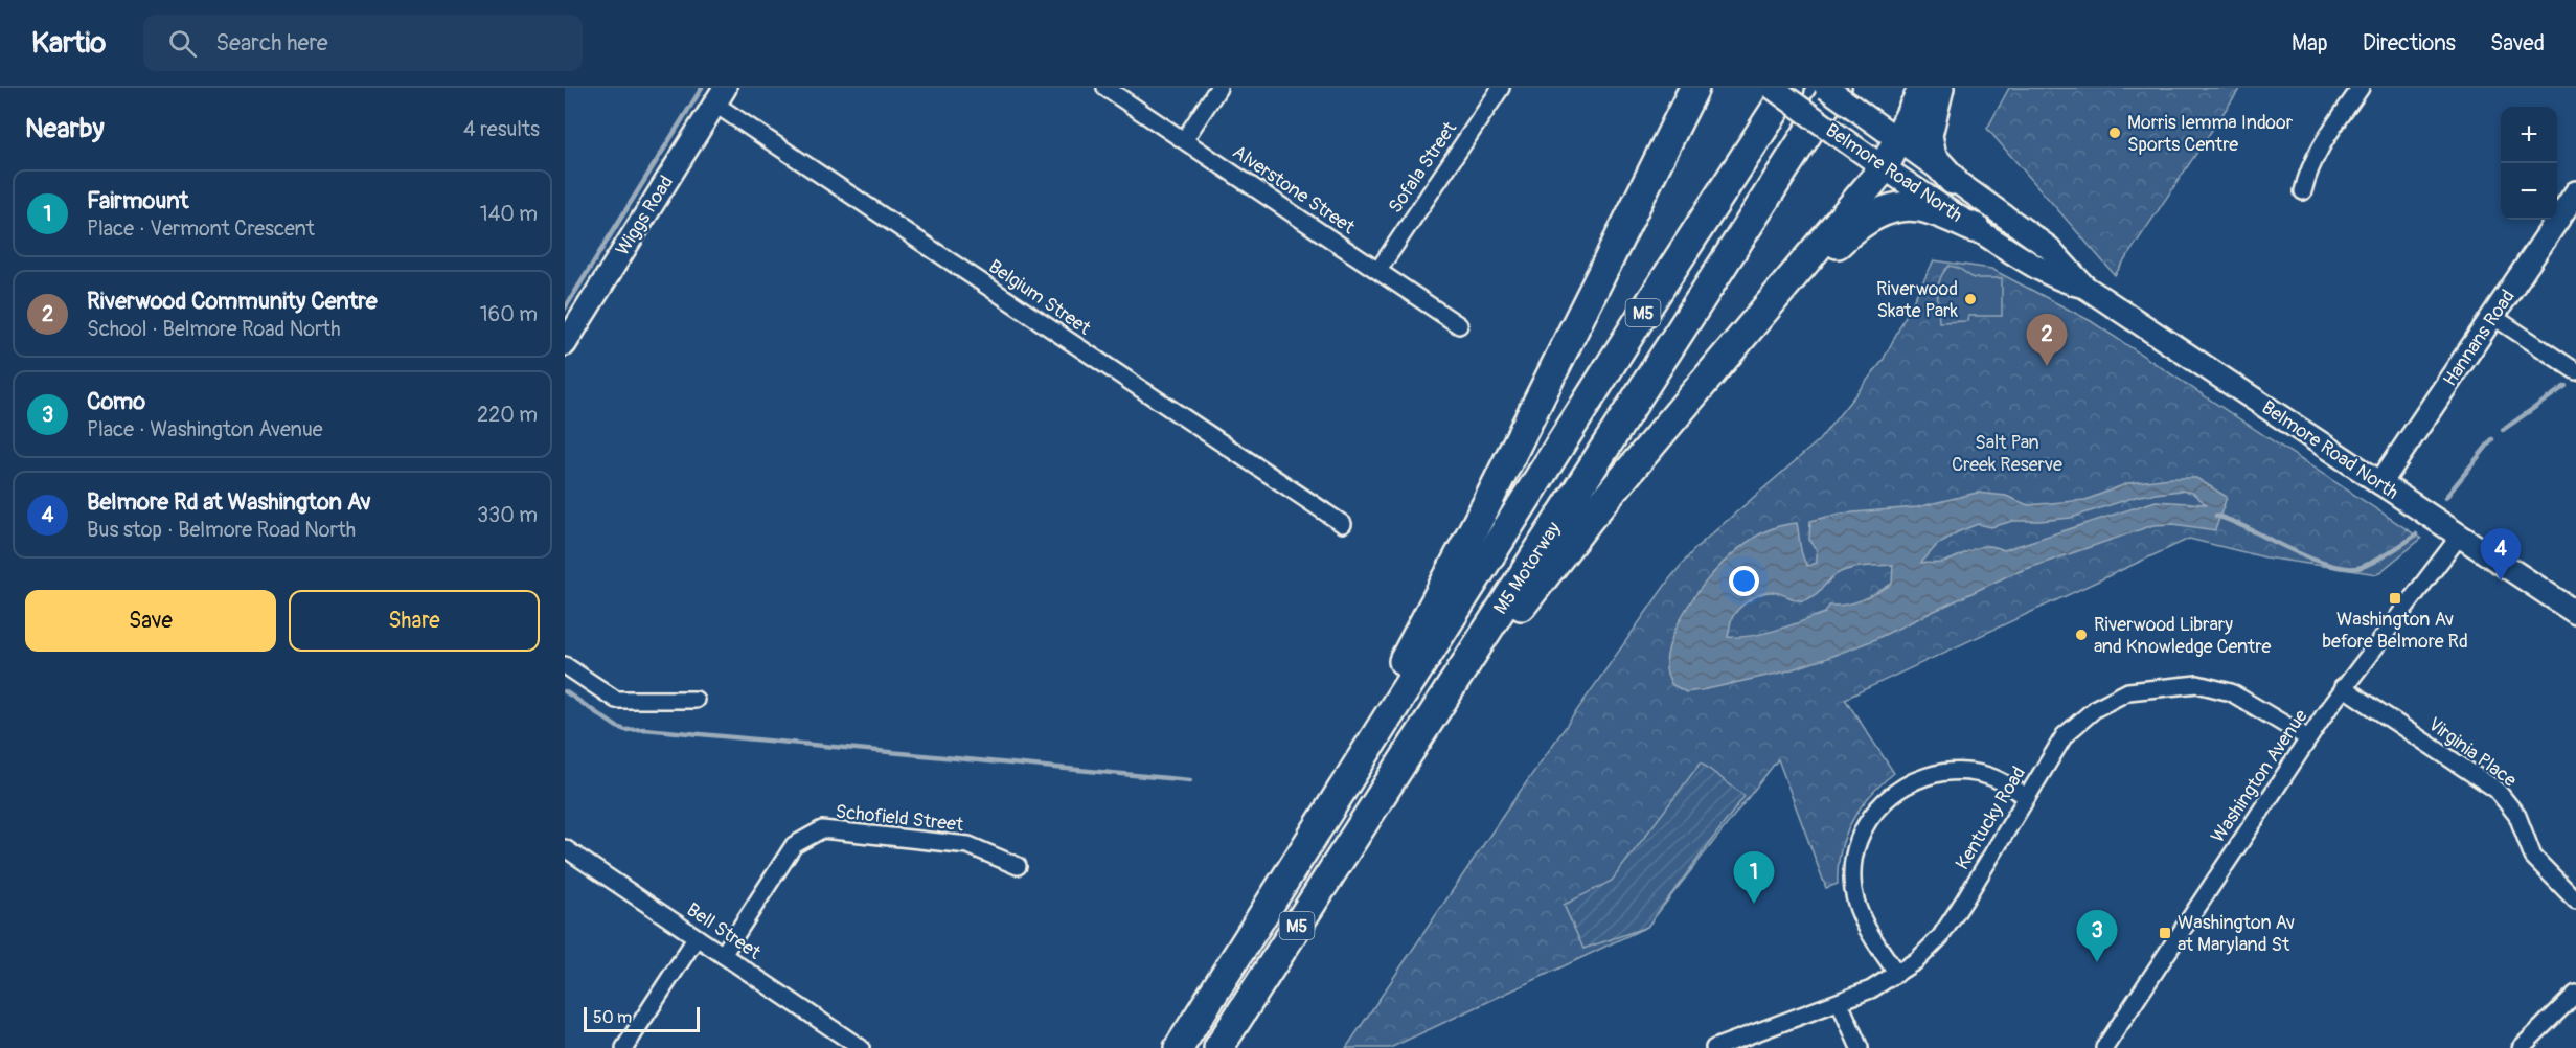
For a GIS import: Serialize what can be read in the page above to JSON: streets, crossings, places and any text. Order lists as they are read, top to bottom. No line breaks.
{"streets":{"highway":["M5","M5 Motorway"],"main road":["Belmore Road North","Wiggs Road","Hannans Road"],"street":["Sofala Street","Alverstone Street","Belgium Street","Virginia Place","Washington Avenue","Schofield Street","Kentucky Road","Bell Street"]},"crossings":[["Sofala Street","Alverstone Street"],["Belmore Road North","Hannans Road"],["Belmore Road North","M5 Motorway"],["Belmore Road North","Washington Avenue"],["Wiggs Road","Belgium Street"],["Virginia Place","Washington Avenue"],["Washington Avenue","Kentucky Road"],["Schofield Street","Bell Street"]],"parks":["Salt Pan Creek Reserve"],"places":{"other":["Morris Iemma Indoor Sports Centre","Riverwood Skate Park","Riverwood Library and Knowledge Centre"],"transit":["Washington Av before Belmore Rd","Washington Av at Maryland St"]},"scale_bar":"50 m","page":{"header":"Kartio","search":"Search here","nav":["Map","Directions","Saved"],"heading":["Nearby","4 results"],"map_buttons":["+","−"],"list":[{"mark":"1","name":"Fairmount","note":"Place · Vermont Crescent","value":"140 m"},{"mark":"2","name":"Riverwood Community Centre","note":"School · Belmore Road North","value":"160 m"},{"mark":"3","name":"Como","note":"Place · Washington Avenue","value":"220 m"},{"mark":"4","name":"Belmore Rd at Washington Av","note":"Bus stop · Belmore Road North","value":"330 m"}],"pins":["2","4","1","3"],"buttons":["Save","Share"],"scale":"50 m"}}
